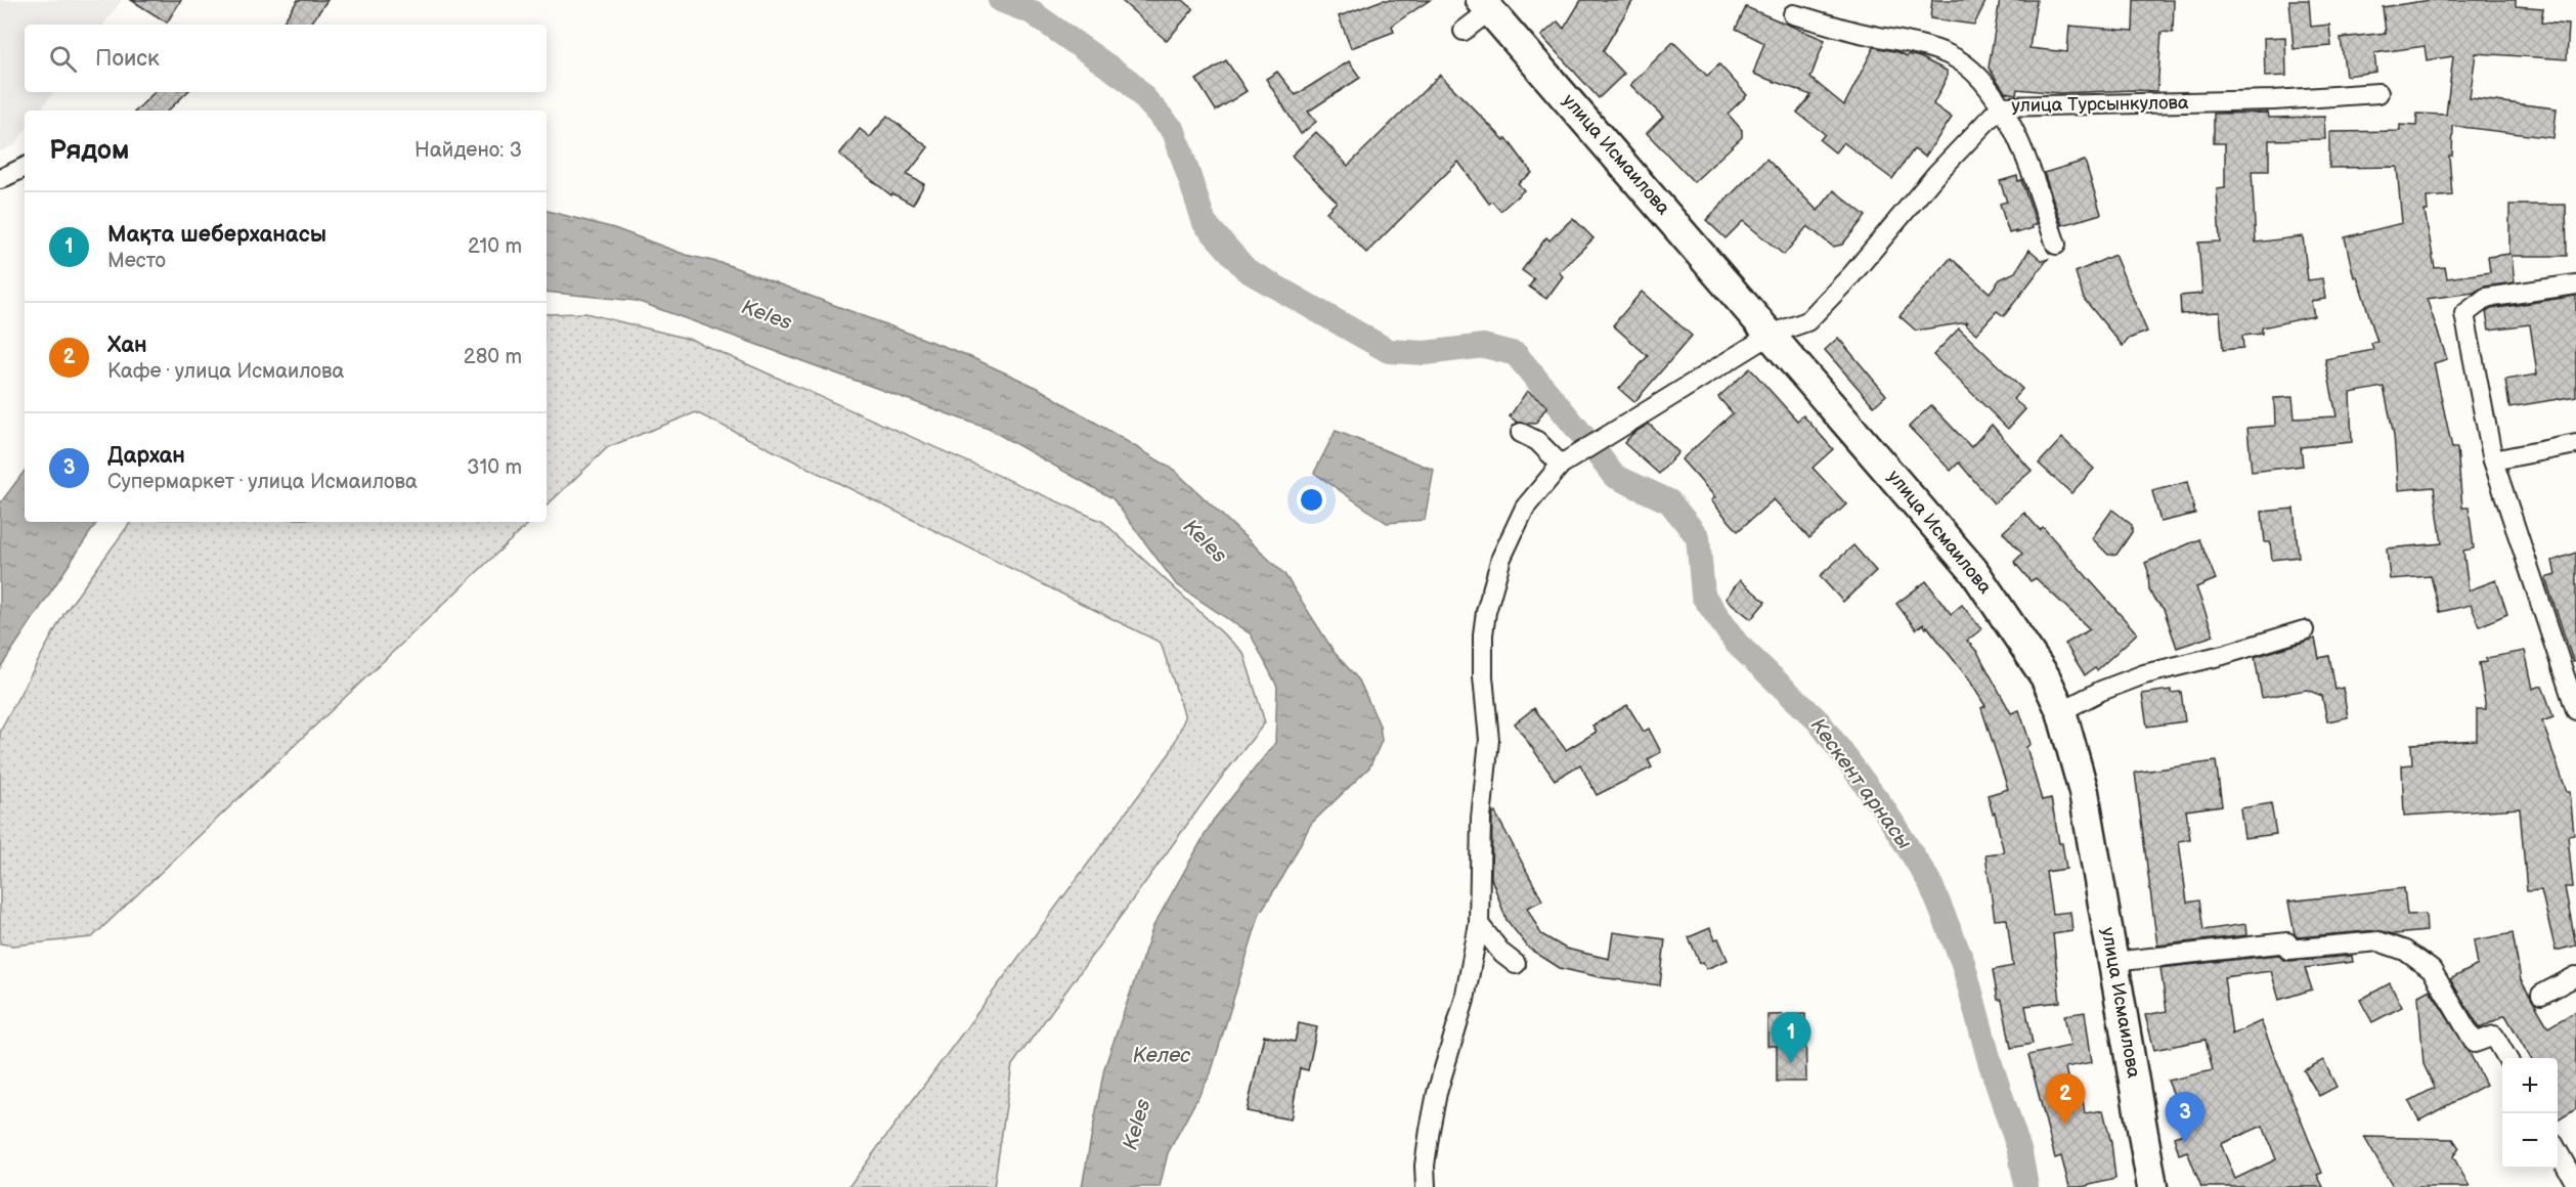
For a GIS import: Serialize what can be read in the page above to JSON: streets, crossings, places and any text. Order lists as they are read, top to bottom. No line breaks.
{"streets":{"main road":["улица Исмаилова"],"street":["улица Турсынкулова"]},"crossings":[["улица Турсынкулова","улица Исмаилова"]],"water":["Keles","Кескент арнасы","Келес"],"page":{"search":"Поиск","heading":["Рядом","Найдено: 3"],"list":[{"mark":"1","name":"Мақта шеберханасы","note":"Место","value":"210 m"},{"mark":"2","name":"Хан","note":"Кафе · улица Исмаилова","value":"280 m"},{"mark":"3","name":"Дархан","note":"Супермаркет · улица Исмаилова","value":"310 m"}],"pins":["1","2","3"],"map_buttons":["+","−"]}}
